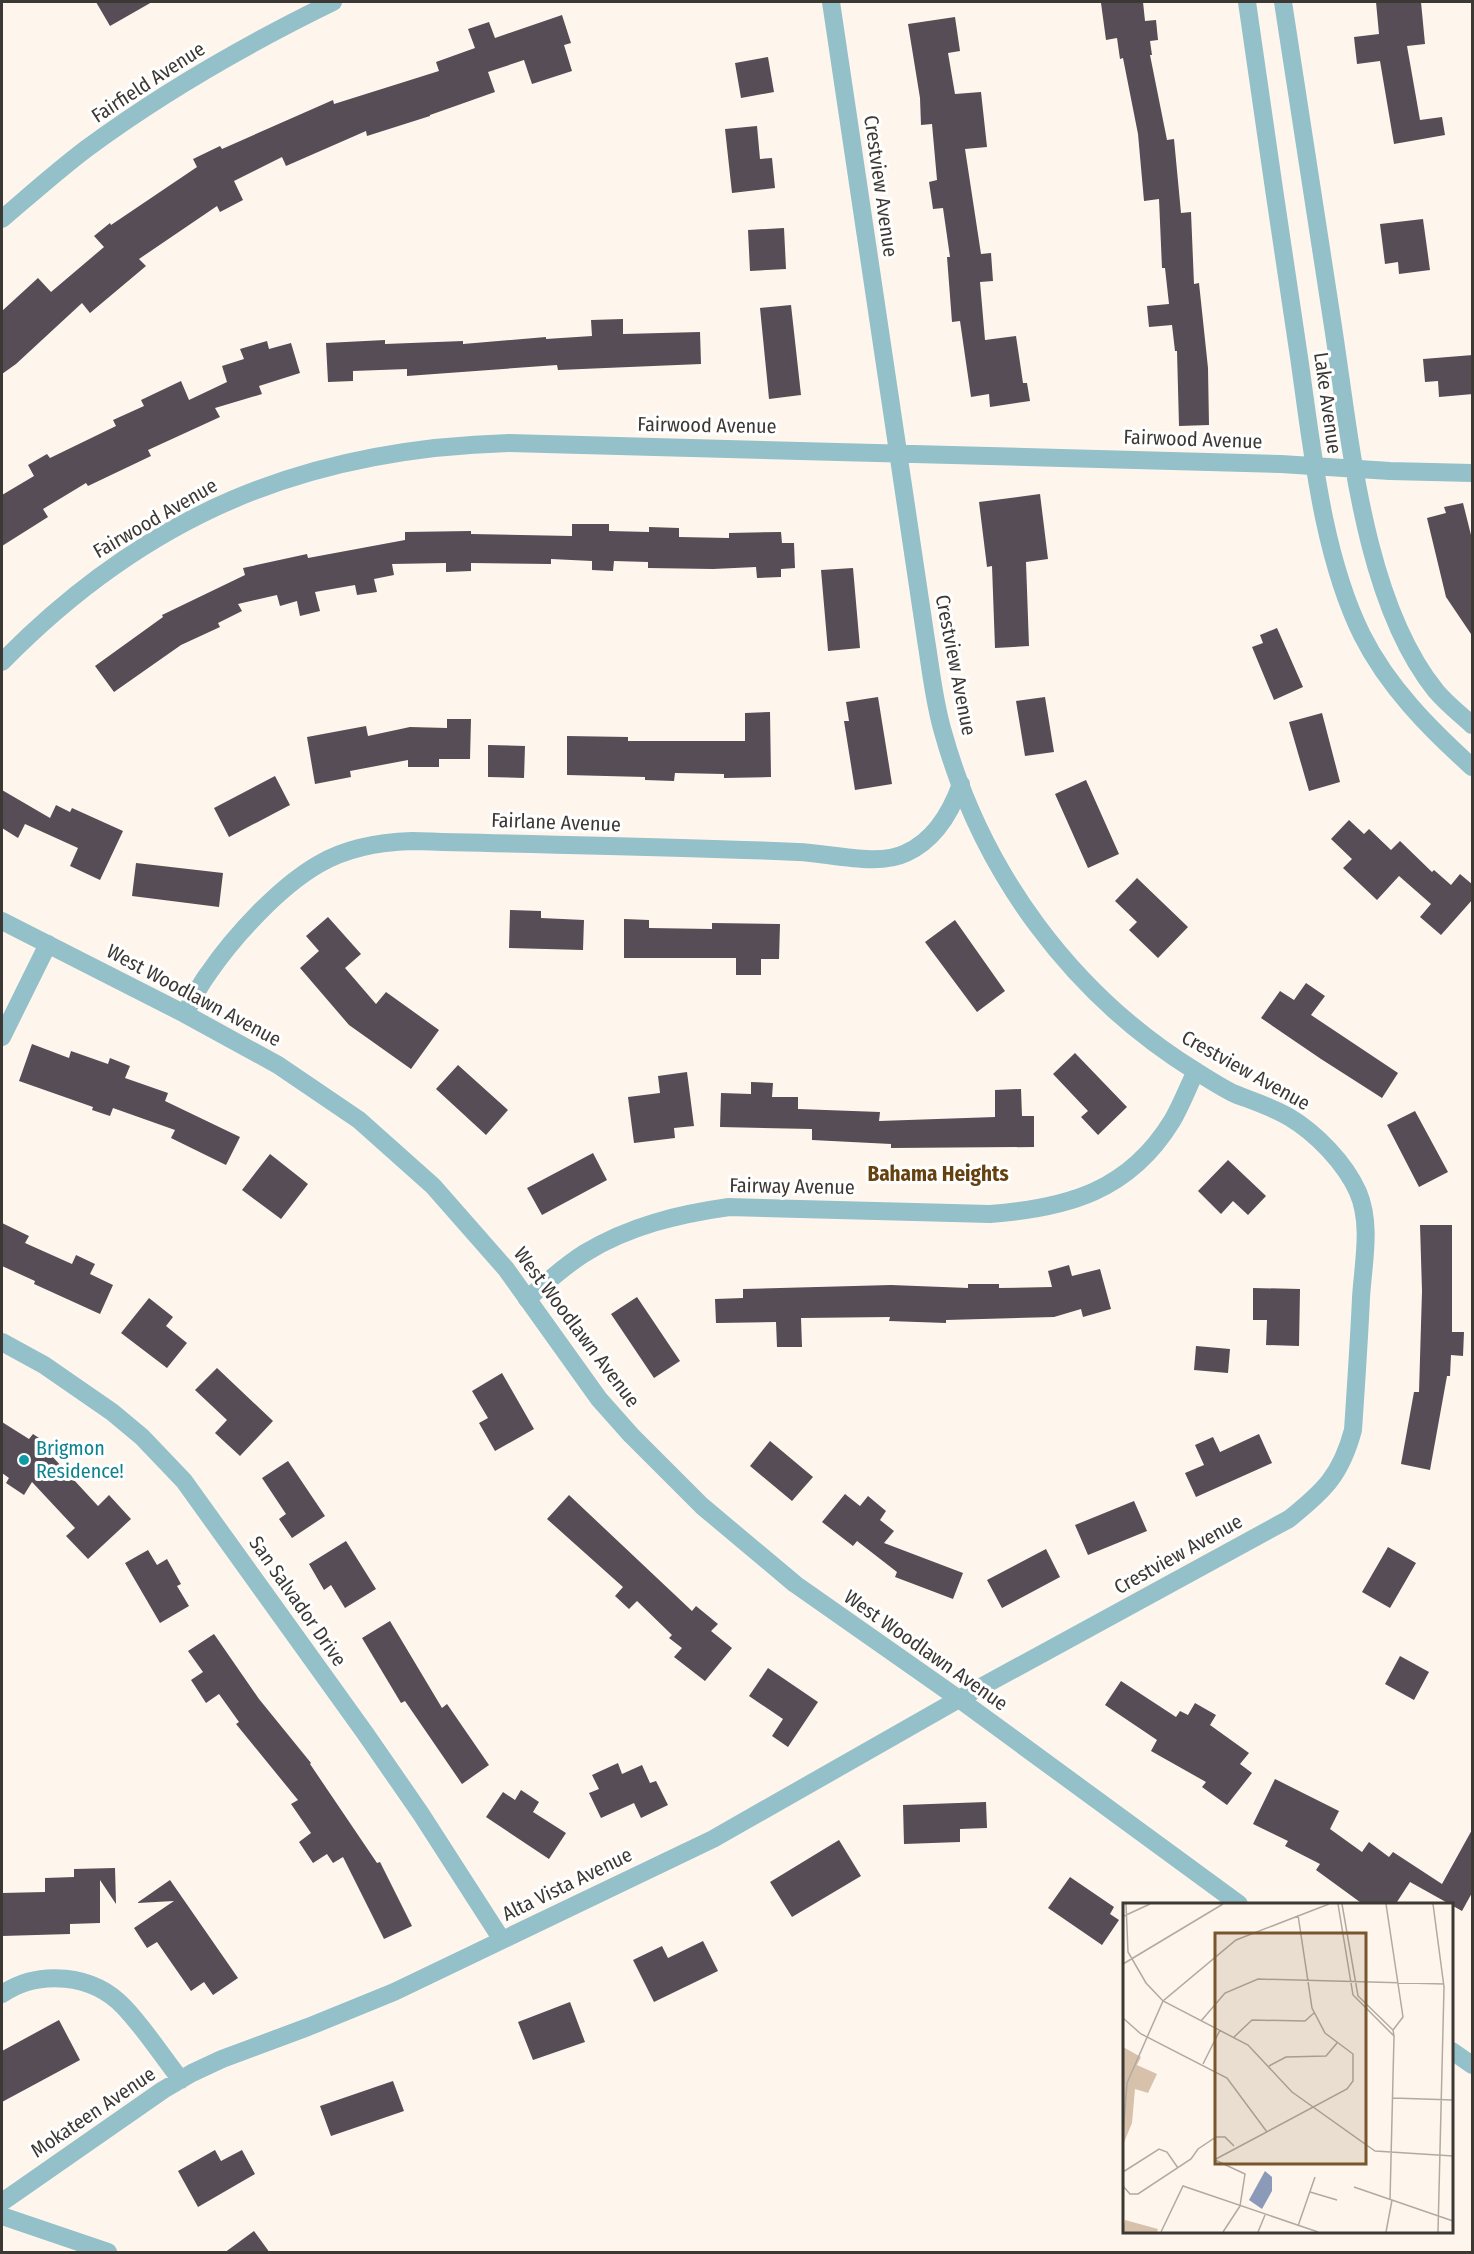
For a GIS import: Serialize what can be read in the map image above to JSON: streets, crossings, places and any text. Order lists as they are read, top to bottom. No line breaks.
{"streets":{"street":["Fairfield Avenue","Crestview Avenue","Lake Avenue","Fairwood Avenue","Fairlane Avenue","West Woodlawn Avenue","Fairway Avenue","San Salvador Drive","Alta Vista Avenue","Mokateen Avenue"]},"crossings":[["Crestview Avenue","Fairwood Avenue"],["Crestview Avenue","Fairlane Avenue"],["Crestview Avenue","West Woodlawn Avenue"],["Crestview Avenue","Fairway Avenue"],["Crestview Avenue","Alta Vista Avenue"],["Lake Avenue","Fairwood Avenue"],["Fairlane Avenue","West Woodlawn Avenue"],["West Woodlawn Avenue","Fairway Avenue"],["West Woodlawn Avenue","Alta Vista Avenue"],["San Salvador Drive","Alta Vista Avenue"],["Alta Vista Avenue","Mokateen Avenue"]],"districts":["Bahama Heights"],"places":["Brigmon Residence!"]}
